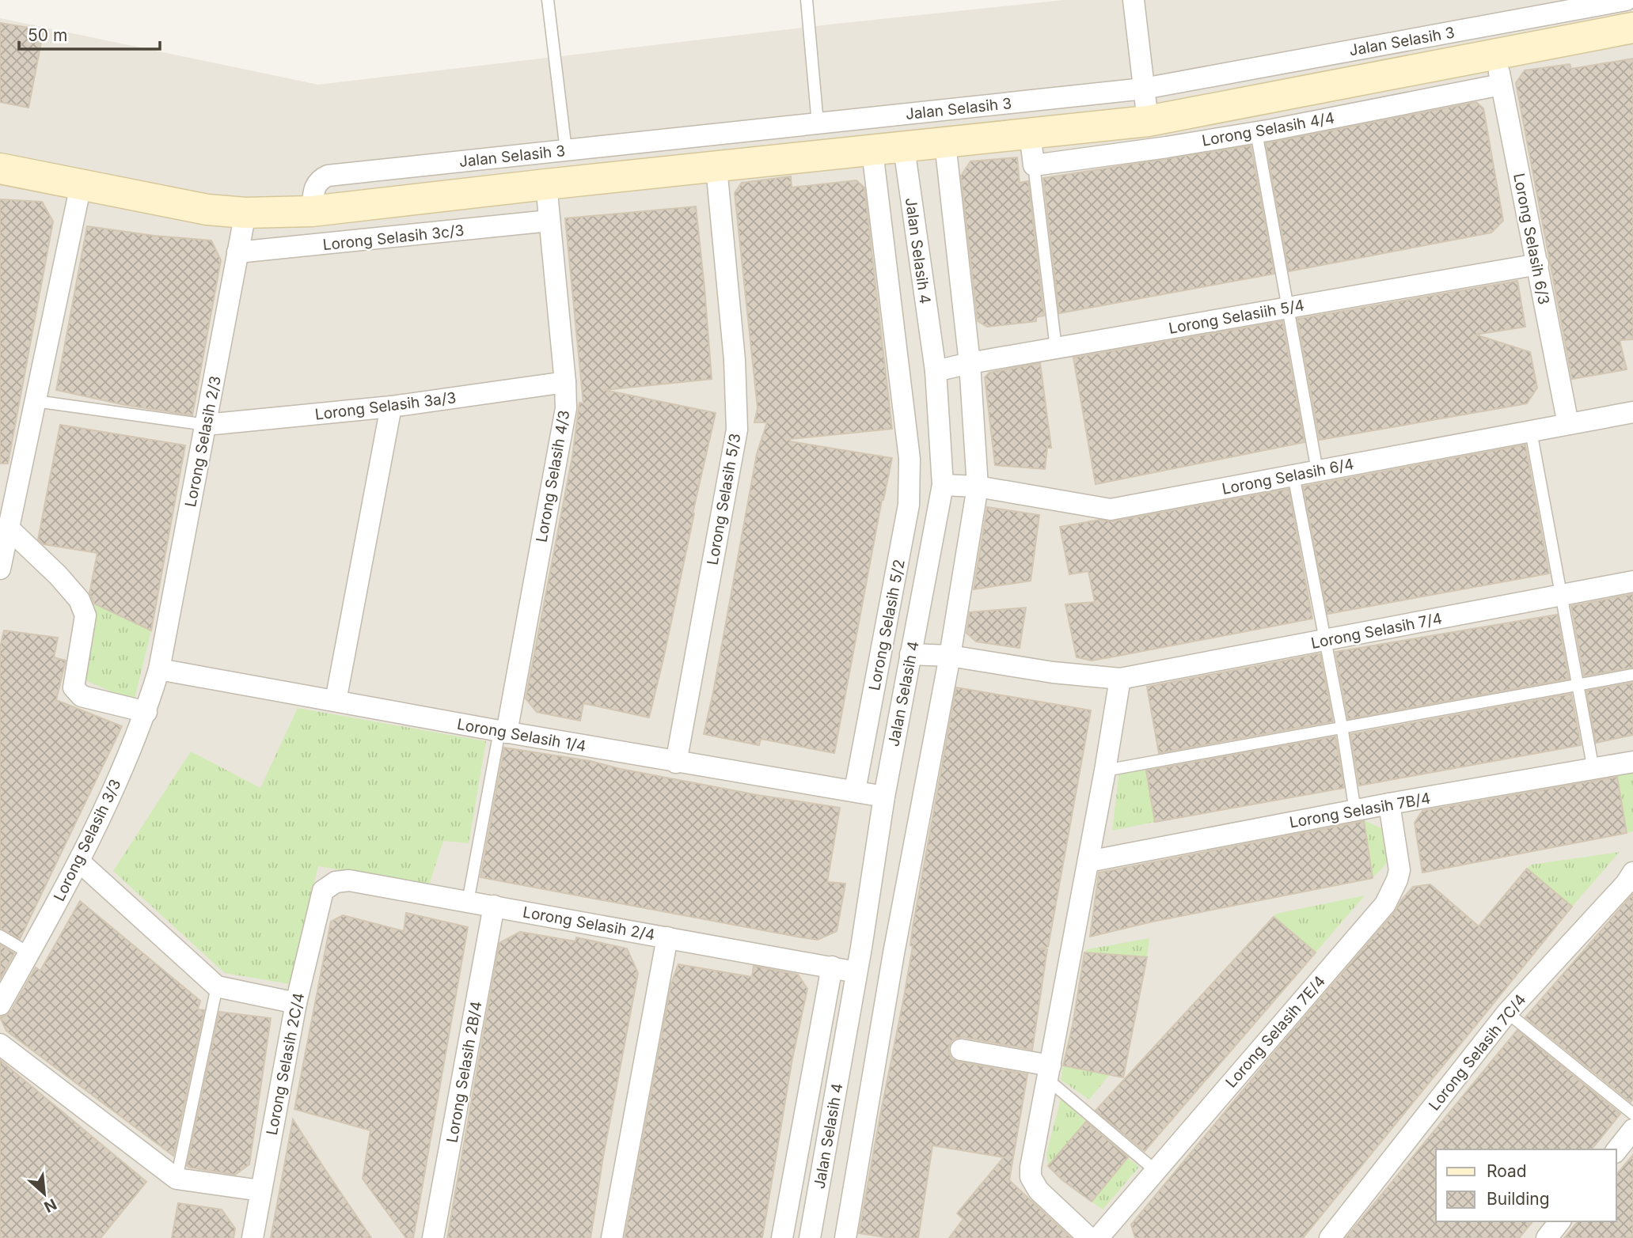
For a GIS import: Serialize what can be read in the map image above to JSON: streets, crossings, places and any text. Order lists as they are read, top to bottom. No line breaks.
{"streets":{"street":["Jalan Selasih 3","Lorong Selasih 4/4","Lorong Selasih 3c/3","Lorong Selasih 6/3","Jalan Selasih 4","Lorong Selasiih 5/4","Lorong Selasih 3a/3","Lorong Selasih 2/3","Lorong Selasih 4/3","Lorong Selasih 6/4","Lorong Selasih 5/3","Lorong Selasih 5/2","Lorong Selasih 7/4","Lorong Selasih 1/4","Lorong Selasih 7B/4","Lorong Selasih 3/3","Lorong Selasih 2/4","Lorong Selasih 7E/4","Lorong Selasih 7C/4","Lorong Selasih 2C/4","Lorong Selasih 2B/4"]},"crossings":[["Jalan Selasih 3","Lorong Selasih 6/3"],["Jalan Selasih 3","Jalan Selasih 4"],["Jalan Selasih 3","Lorong Selasih 2/3"],["Jalan Selasih 3","Lorong Selasih 4/3"],["Jalan Selasih 3","Lorong Selasih 5/3"],["Jalan Selasih 3","Lorong Selasih 5/2"],["Lorong Selasih 4/4","Lorong Selasih 6/3"],["Lorong Selasih 3c/3","Lorong Selasih 2/3"],["Lorong Selasih 3c/3","Lorong Selasih 4/3"],["Lorong Selasih 6/3","Lorong Selasiih 5/4"],["Lorong Selasih 6/3","Lorong Selasih 6/4"],["Jalan Selasih 4","Lorong Selasiih 5/4"],["Jalan Selasih 4","Lorong Selasih 6/4"],["Jalan Selasih 4","Lorong Selasih 7/4"],["Jalan Selasih 4","Lorong Selasih 1/4"],["Jalan Selasih 4","Lorong Selasih 2/4"],["Lorong Selasih 3a/3","Lorong Selasih 2/3"],["Lorong Selasih 3a/3","Lorong Selasih 4/3"],["Lorong Selasih 2/3","Lorong Selasih 1/4"],["Lorong Selasih 2/3","Lorong Selasih 3/3"],["Lorong Selasih 4/3","Lorong Selasih 1/4"],["Lorong Selasih 5/3","Lorong Selasih 1/4"],["Lorong Selasih 5/2","Lorong Selasih 1/4"],["Lorong Selasih 1/4","Lorong Selasih 3/3"],["Lorong Selasih 7B/4","Lorong Selasih 7E/4"],["Lorong Selasih 2/4","Lorong Selasih 2C/4"],["Lorong Selasih 2/4","Lorong Selasih 2B/4"]],"legend":["Road","Building"],"scale_bar":"50 m","north":"bottom right"}
